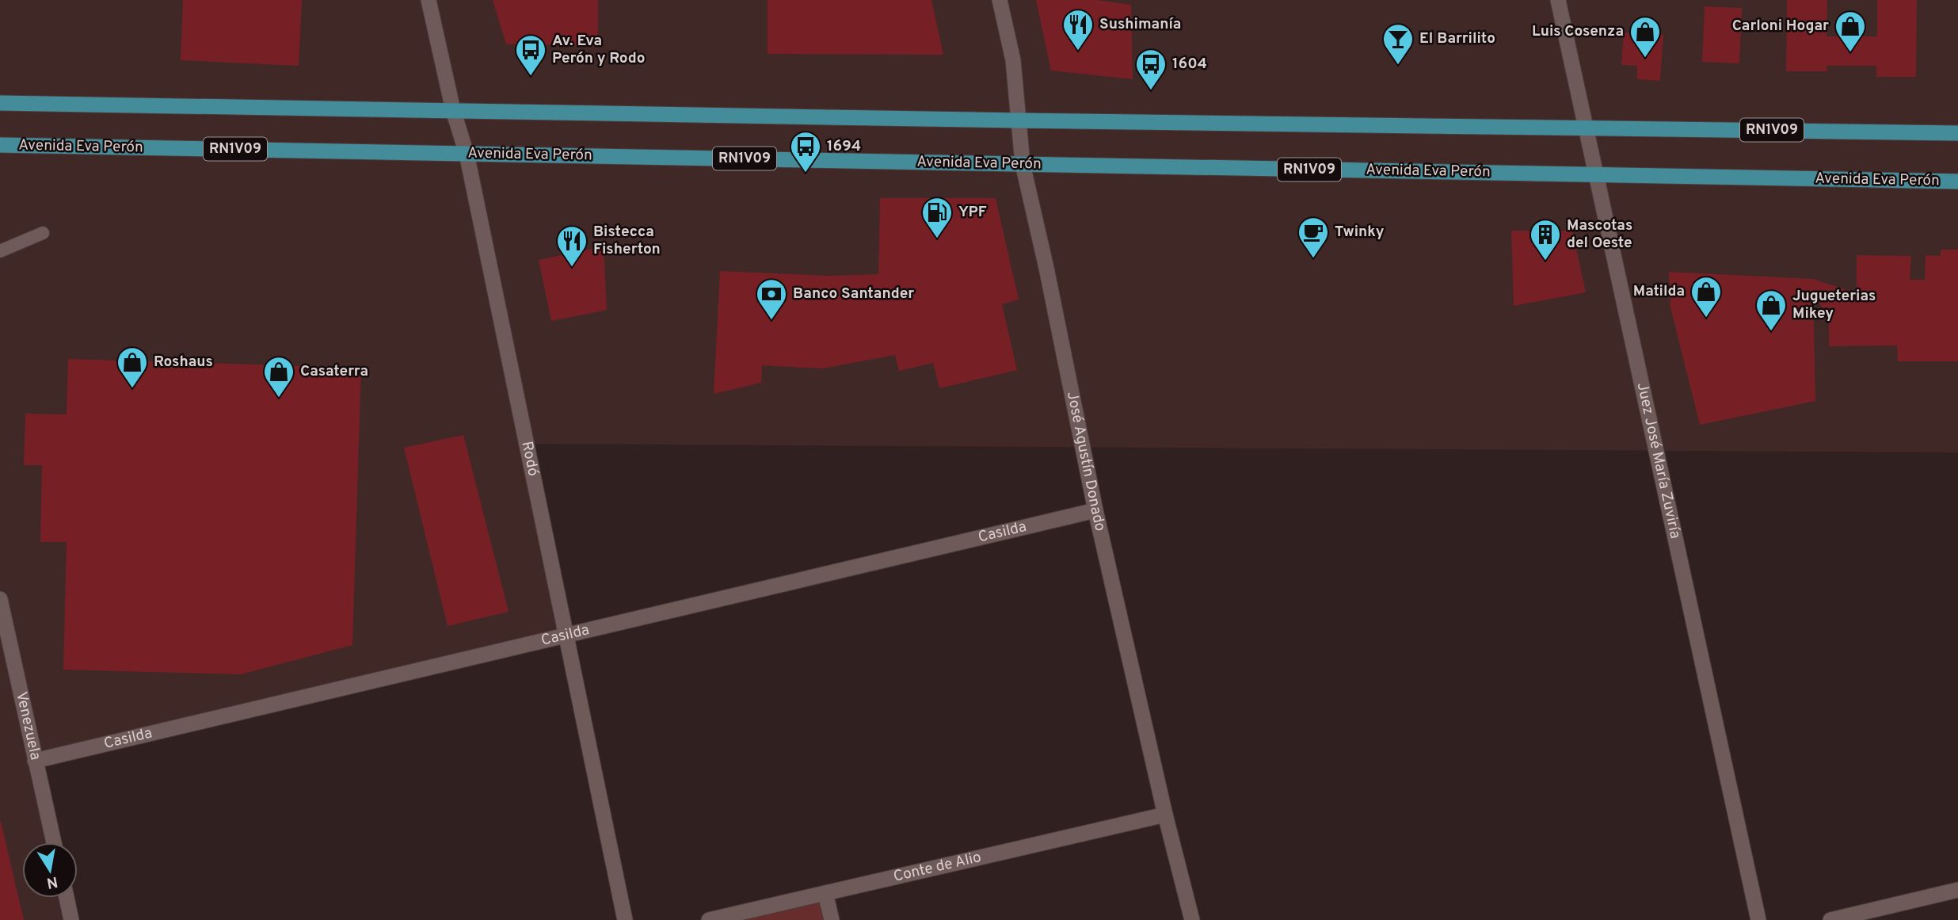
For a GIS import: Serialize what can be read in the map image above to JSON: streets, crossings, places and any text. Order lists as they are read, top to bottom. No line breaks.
{"streets":{"main road":["RN1V09","Avenida Eva Perón"],"street":["Rodó","Juez José María Zuviría","José Agustín Donado","Casilda","Venezuela","Conte de Alio"]},"crossings":[["RN1V09","Rodó"],["RN1V09","Juez José María Zuviría"],["RN1V09","José Agustín Donado"],["Avenida Eva Perón","Rodó"],["Avenida Eva Perón","Juez José María Zuviría"],["Avenida Eva Perón","José Agustín Donado"],["Rodó","Casilda"],["José Agustín Donado","Casilda"],["José Agustín Donado","Conte de Alio"],["Casilda","Venezuela"]],"places":{"restaurant":["Sushimanía","Bistecca Fisherton"],"shop":["Carloni Hogar","Luis Cosenza","Matilda","Jugueterias Mikey","Roshaus","Casaterra"],"bar":["El Barrilito"],"bus stop":["Av. Eva Perón y Rodo","1604","1694"],"fuel station":["YPF"],"cafe":["Twinky"],"building":["Mascotas del Oeste"],"bank":["Banco Santander"]},"north":"bottom"}
